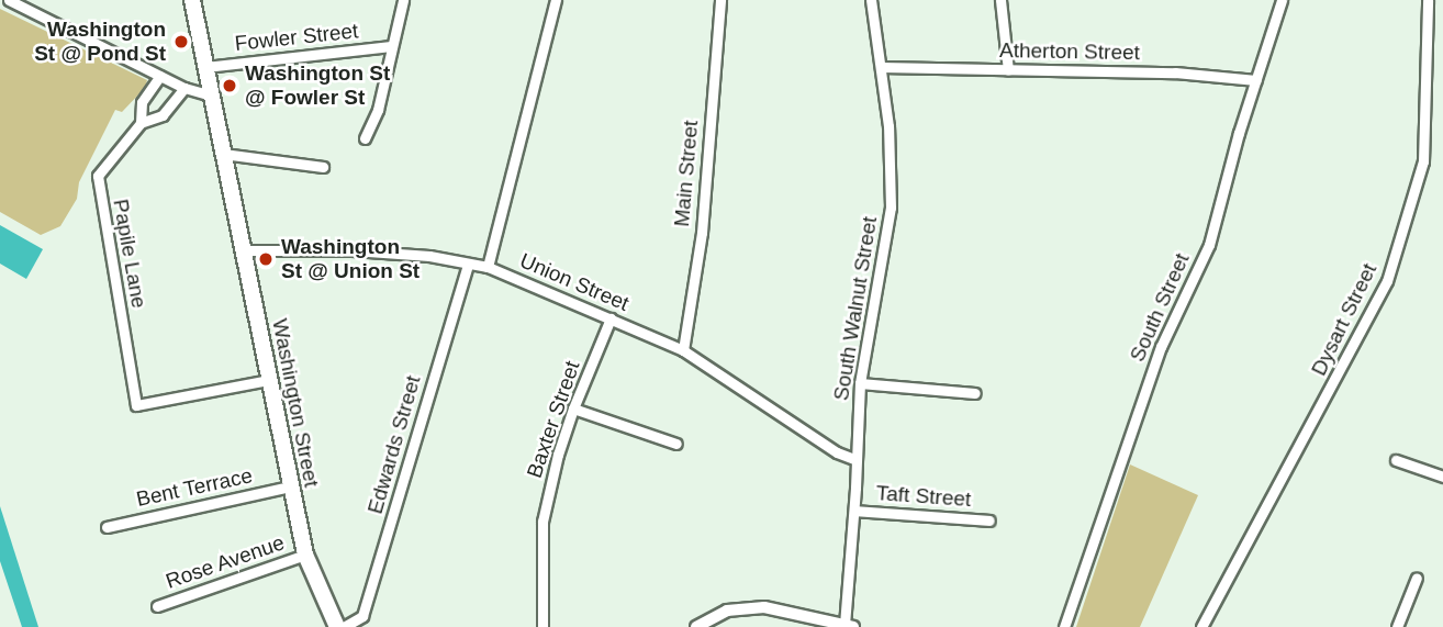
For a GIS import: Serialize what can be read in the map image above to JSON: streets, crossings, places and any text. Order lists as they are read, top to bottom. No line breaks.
{"streets":{"main road":["Washington Street"],"street":["Fowler Street","Atherton Street","Main Street","Papile Lane","Union Street","South Street","South Walnut Street","Dysart Street","Baxter Street","Edwards Street","Bent Terrace","Taft Street","Rose Avenue"]},"crossings":[["Fowler Street","Washington Street"],["Atherton Street","South Street"],["Atherton Street","South Walnut Street"],["Main Street","Union Street"],["Papile Lane","Washington Street"],["Union Street","South Walnut Street"],["Union Street","Washington Street"],["Union Street","Baxter Street"],["Union Street","Edwards Street"],["South Walnut Street","Taft Street"],["Washington Street","Edwards Street"],["Washington Street","Bent Terrace"],["Washington Street","Rose Avenue"]],"places":["Washington St @ Pond St","Washington St @ Fowler St","Washington St @ Union St"]}
